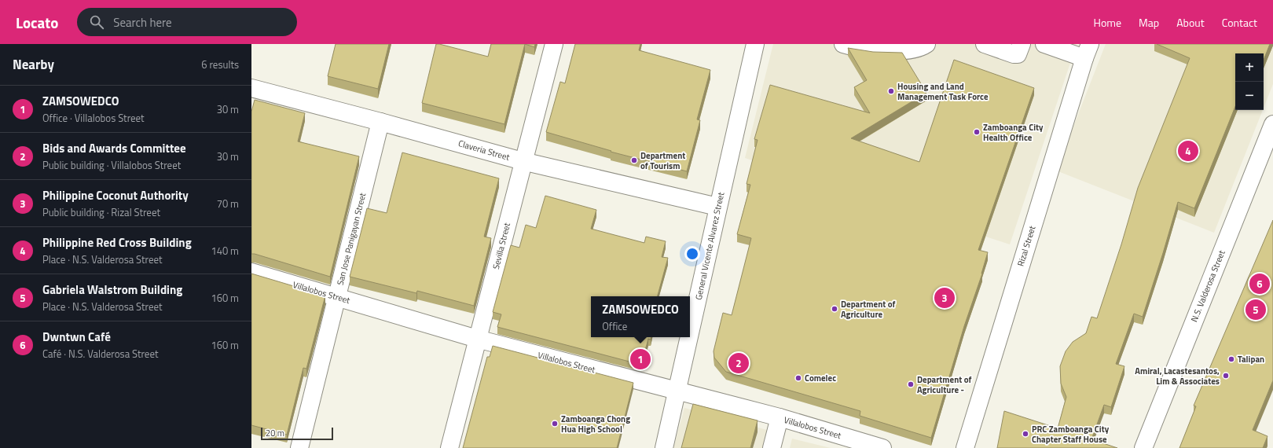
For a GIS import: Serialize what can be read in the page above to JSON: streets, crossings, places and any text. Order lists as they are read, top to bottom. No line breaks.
{"streets":{"street":["Claveria Street","San Jose Panigayan Street","Sevilla Street","General Vicente Alvarez Street","Rizal Street","N.S. Valderosa Street","Villalobos Street"]},"crossings":[["Claveria Street","San Jose Panigayan Street"],["Claveria Street","Sevilla Street"],["Claveria Street","General Vicente Alvarez Street"],["San Jose Panigayan Street","Villalobos Street"],["Sevilla Street","Villalobos Street"],["General Vicente Alvarez Street","Villalobos Street"]],"places":["Housing and Land Management Task Force","Zamboanga City Health Office","Department of Tourism","Department of Agriculture","Talipan","Amiral, Lacastesantos, Lim & Associates","Comelec","Department of Agriculture -","Zamboanga Chong Hua High School","PRC Zamboanga City Chapter Staff House"],"scale_bar":"20 m","page":{"header":"Locato","search":"Search here","nav":["Home","Map","About","Contact"],"heading":["Nearby","6 results"],"map_buttons":["+","−"],"list":[{"mark":"1","name":"ZAMSOWEDCO","note":"Office · Villalobos Street","value":"30 m"},{"mark":"2","name":"Bids and Awards Committee","note":"Public building · Villalobos Street","value":"30 m"},{"mark":"3","name":"Philippine Coconut Authority","note":"Public building · Rizal Street","value":"70 m"},{"mark":"4","name":"Philippine Red Cross Building","note":"Place · N.S. Valderosa Street","value":"140 m"},{"mark":"5","name":"Gabriela Walstrom Building","note":"Place · N.S. Valderosa Street","value":"160 m"},{"mark":"6","name":"Dwntwn Café","note":"Café · N.S. Valderosa Street","value":"160 m"}],"pins":["4","6","3","5","1","2"],"popup":["ZAMSOWEDCO","Office"],"scale":"20 m"}}
